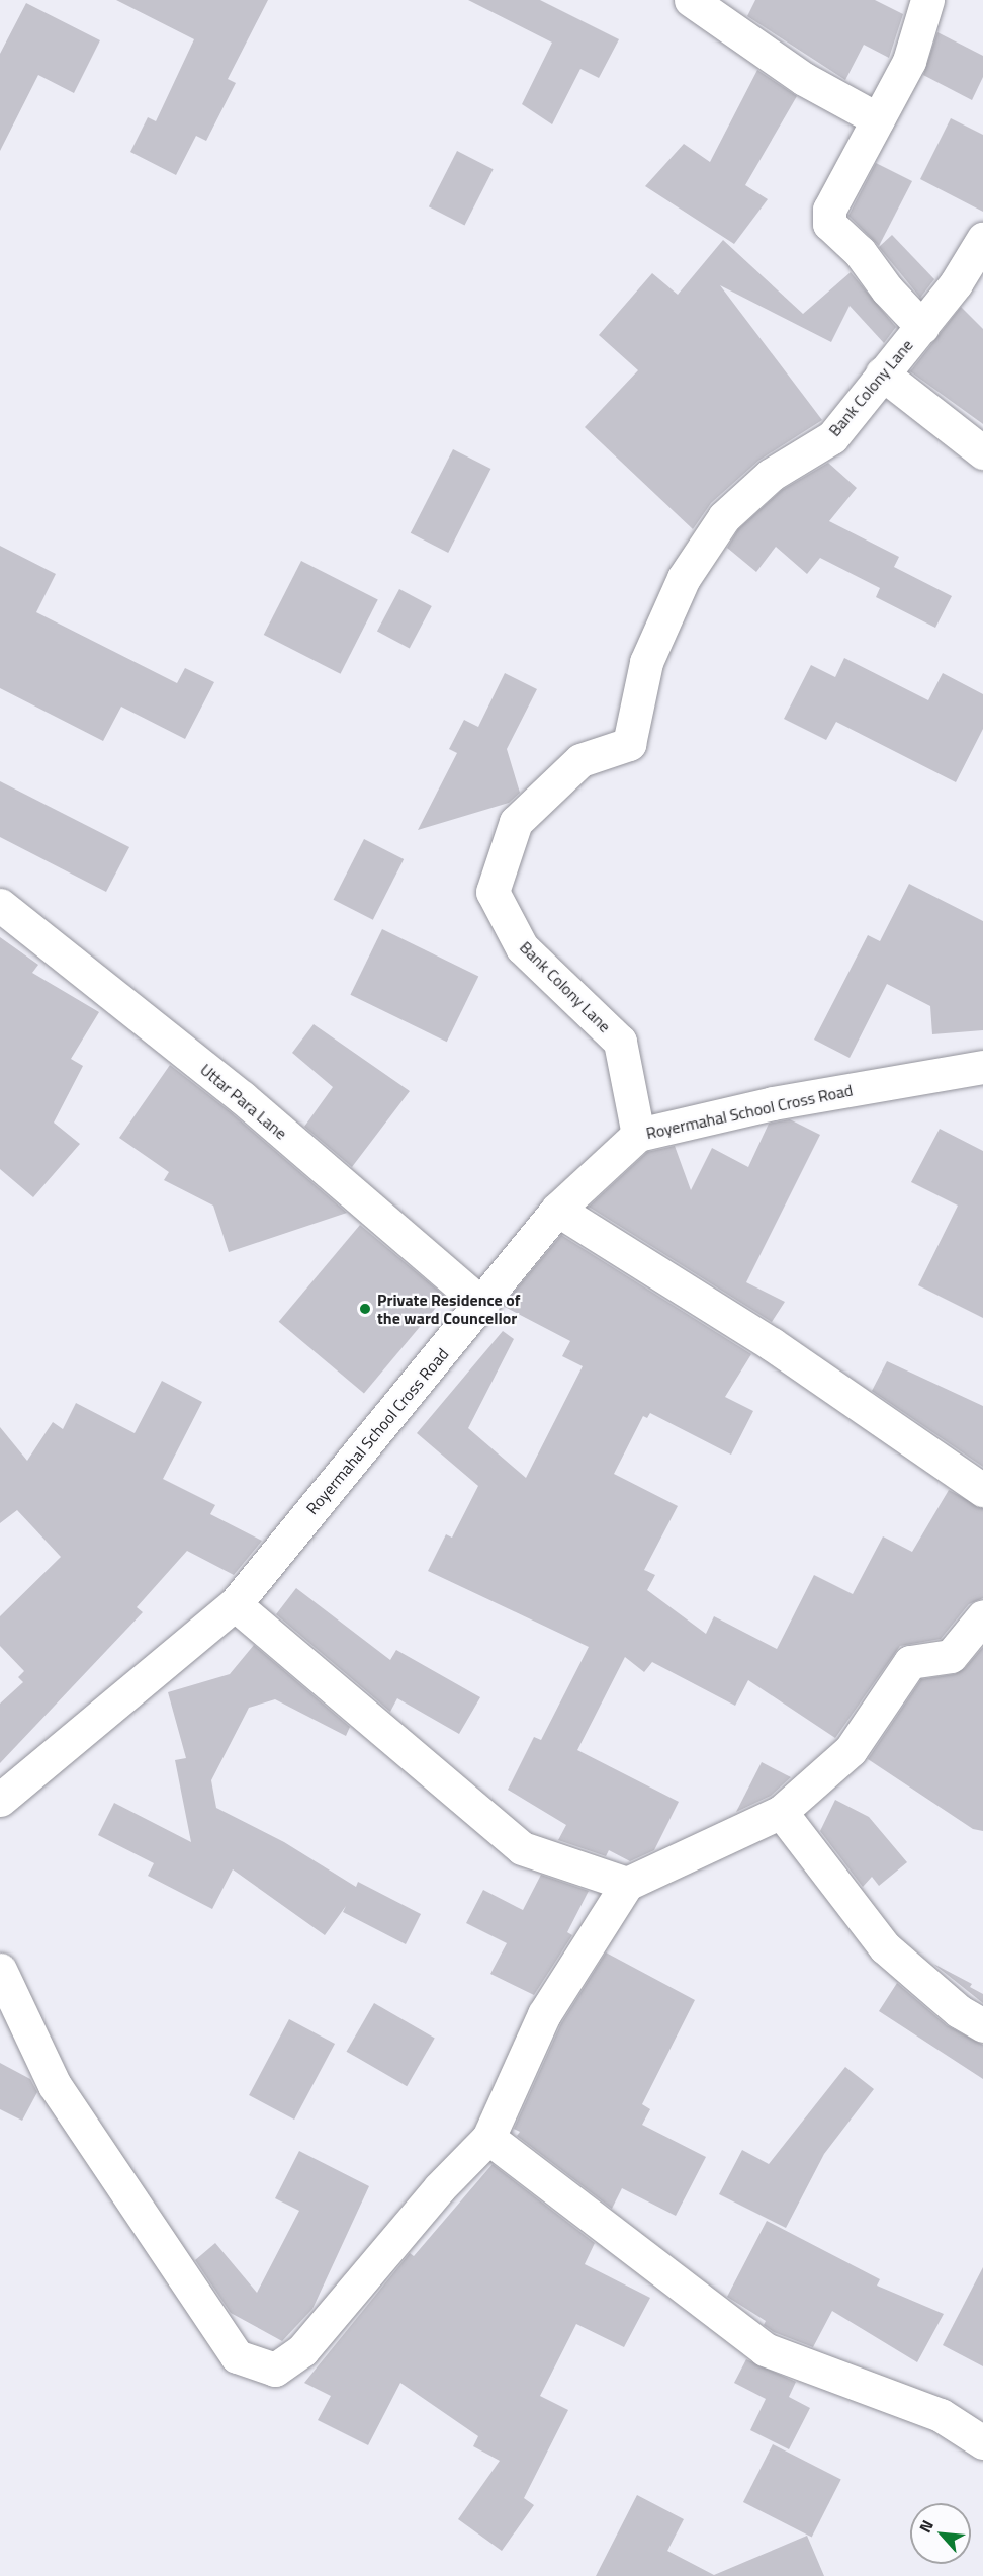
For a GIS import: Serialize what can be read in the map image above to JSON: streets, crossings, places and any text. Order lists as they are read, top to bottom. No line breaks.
{"streets":{"street":["Bank Colony Lane","Uttar Para Lane","Royermahal School Cross Road"]},"crossings":[["Bank Colony Lane","Royermahal School Cross Road"],["Uttar Para Lane","Royermahal School Cross Road"]],"places":["Private Residence of the ward Councellor"],"north":"top left"}
